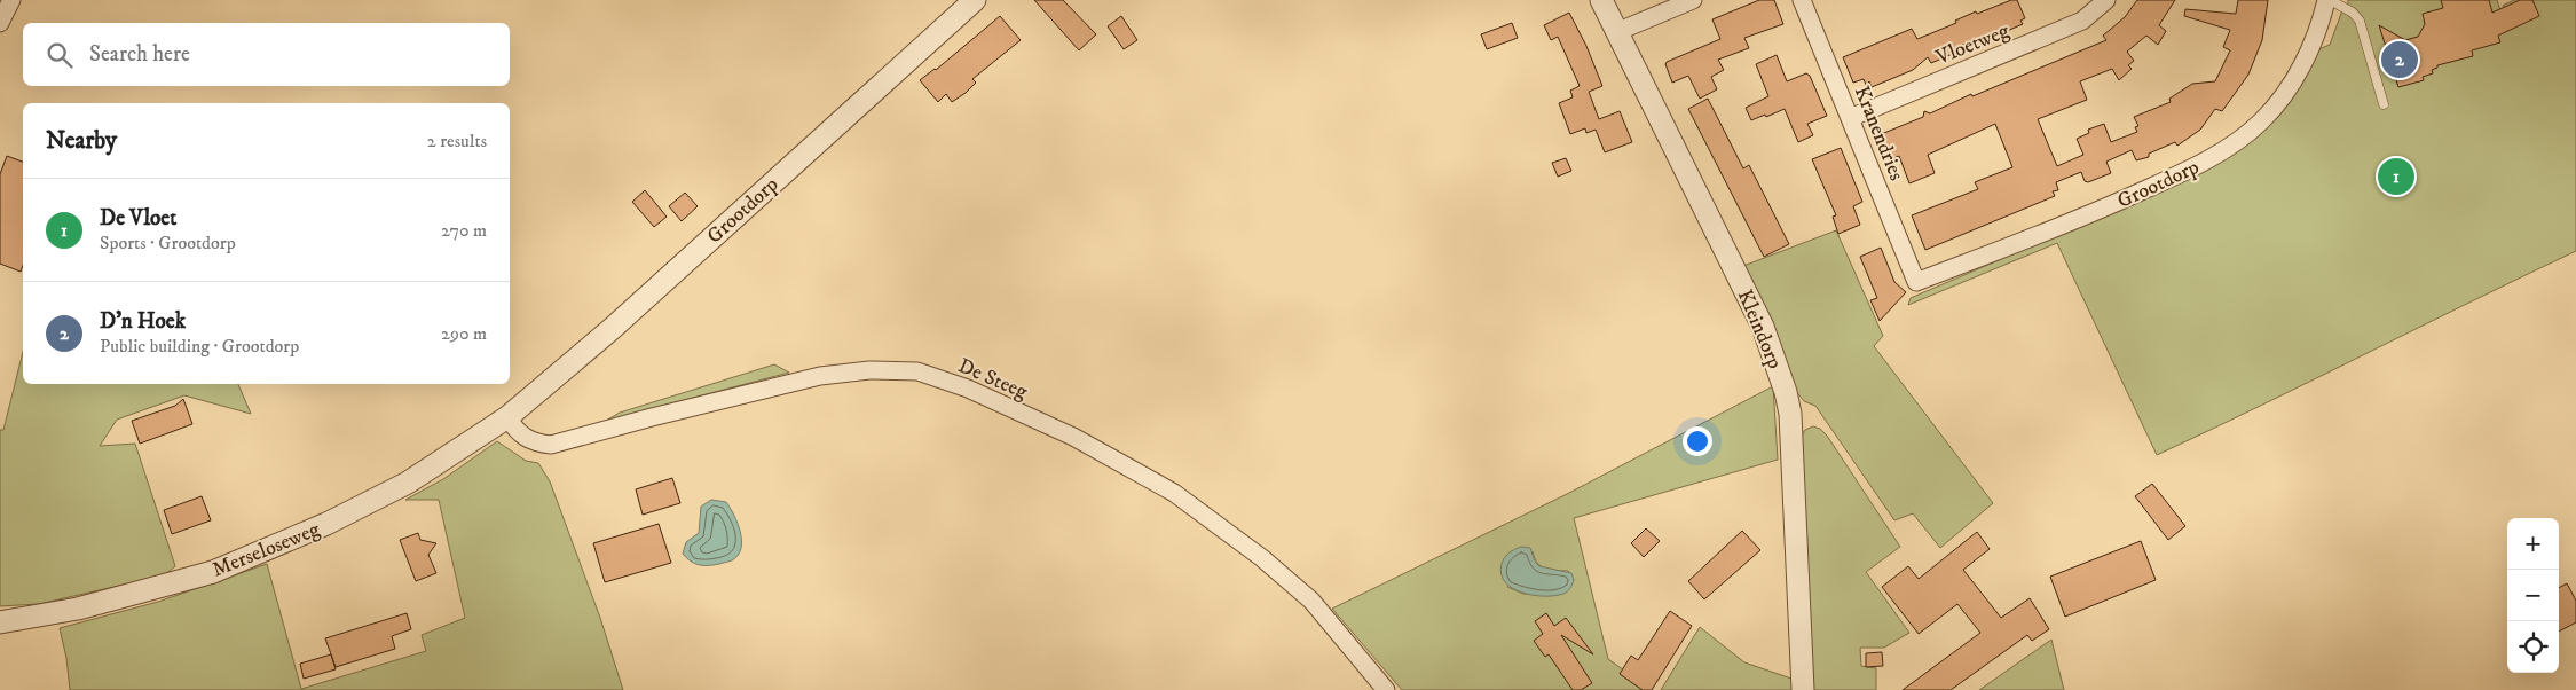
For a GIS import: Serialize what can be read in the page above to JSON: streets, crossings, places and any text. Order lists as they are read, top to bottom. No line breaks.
{"streets":{"street":["Vloetweg","Kranendries","Grootdorp","Kleindorp","De Steeg","Merseloseweg"]},"crossings":[["Vloetweg","Kranendries"],["Kranendries","Grootdorp"],["Grootdorp","De Steeg"],["Grootdorp","Merseloseweg"],["De Steeg","Merseloseweg"]],"page":{"search":"Search here","pins":["2","1"],"heading":["Nearby","2 results"],"list":[{"mark":"1","name":"De Vloet","note":"Sports · Grootdorp","value":"270 m"},{"mark":"2","name":"D'n Hoek","note":"Public building · Grootdorp","value":"290 m"}],"map_buttons":["+","−"]}}
